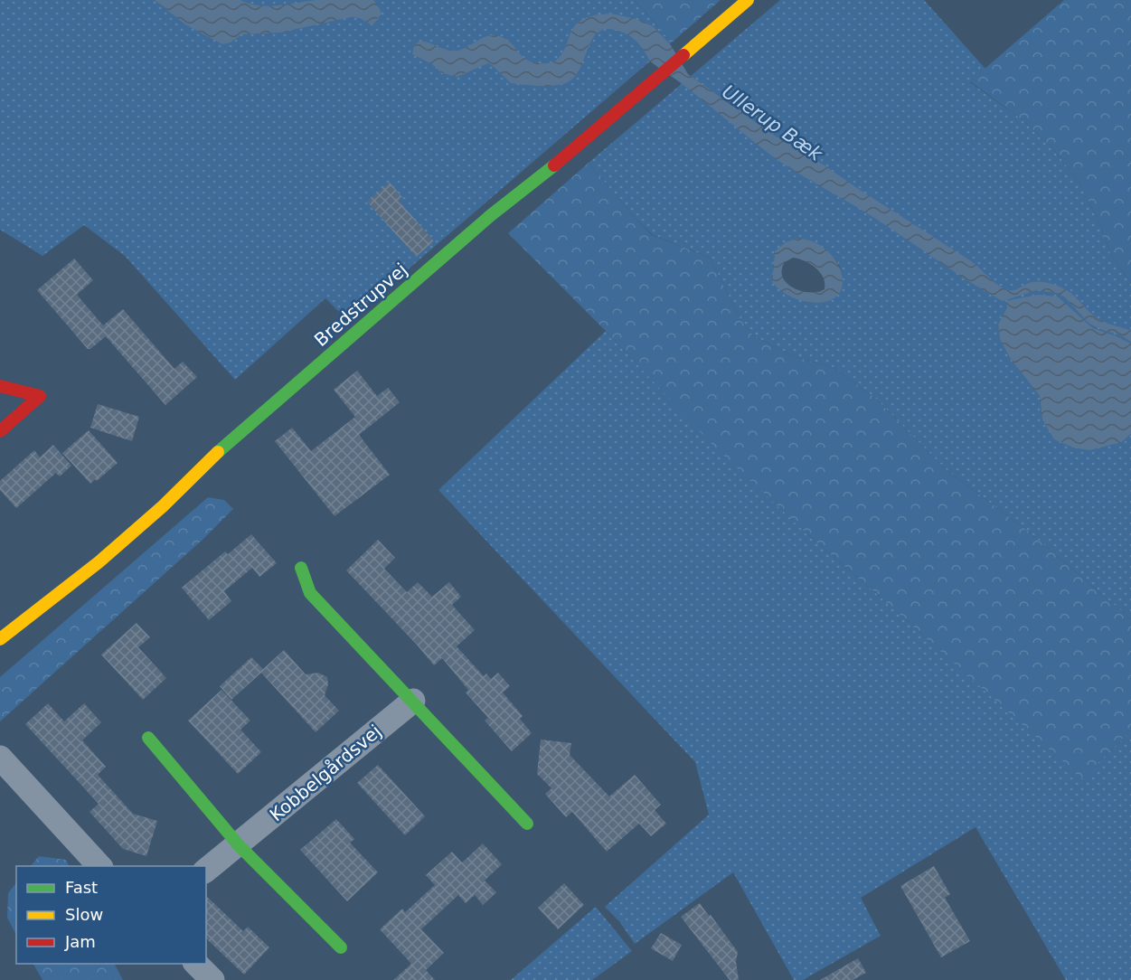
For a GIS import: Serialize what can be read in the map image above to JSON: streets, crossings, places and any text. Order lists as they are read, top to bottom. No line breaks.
{"streets":{"street":["Bredstrupvej","Kobbelgårdsvej"]},"water":["Ullerup Bæk"],"legend":["Fast","Slow","Jam"]}
